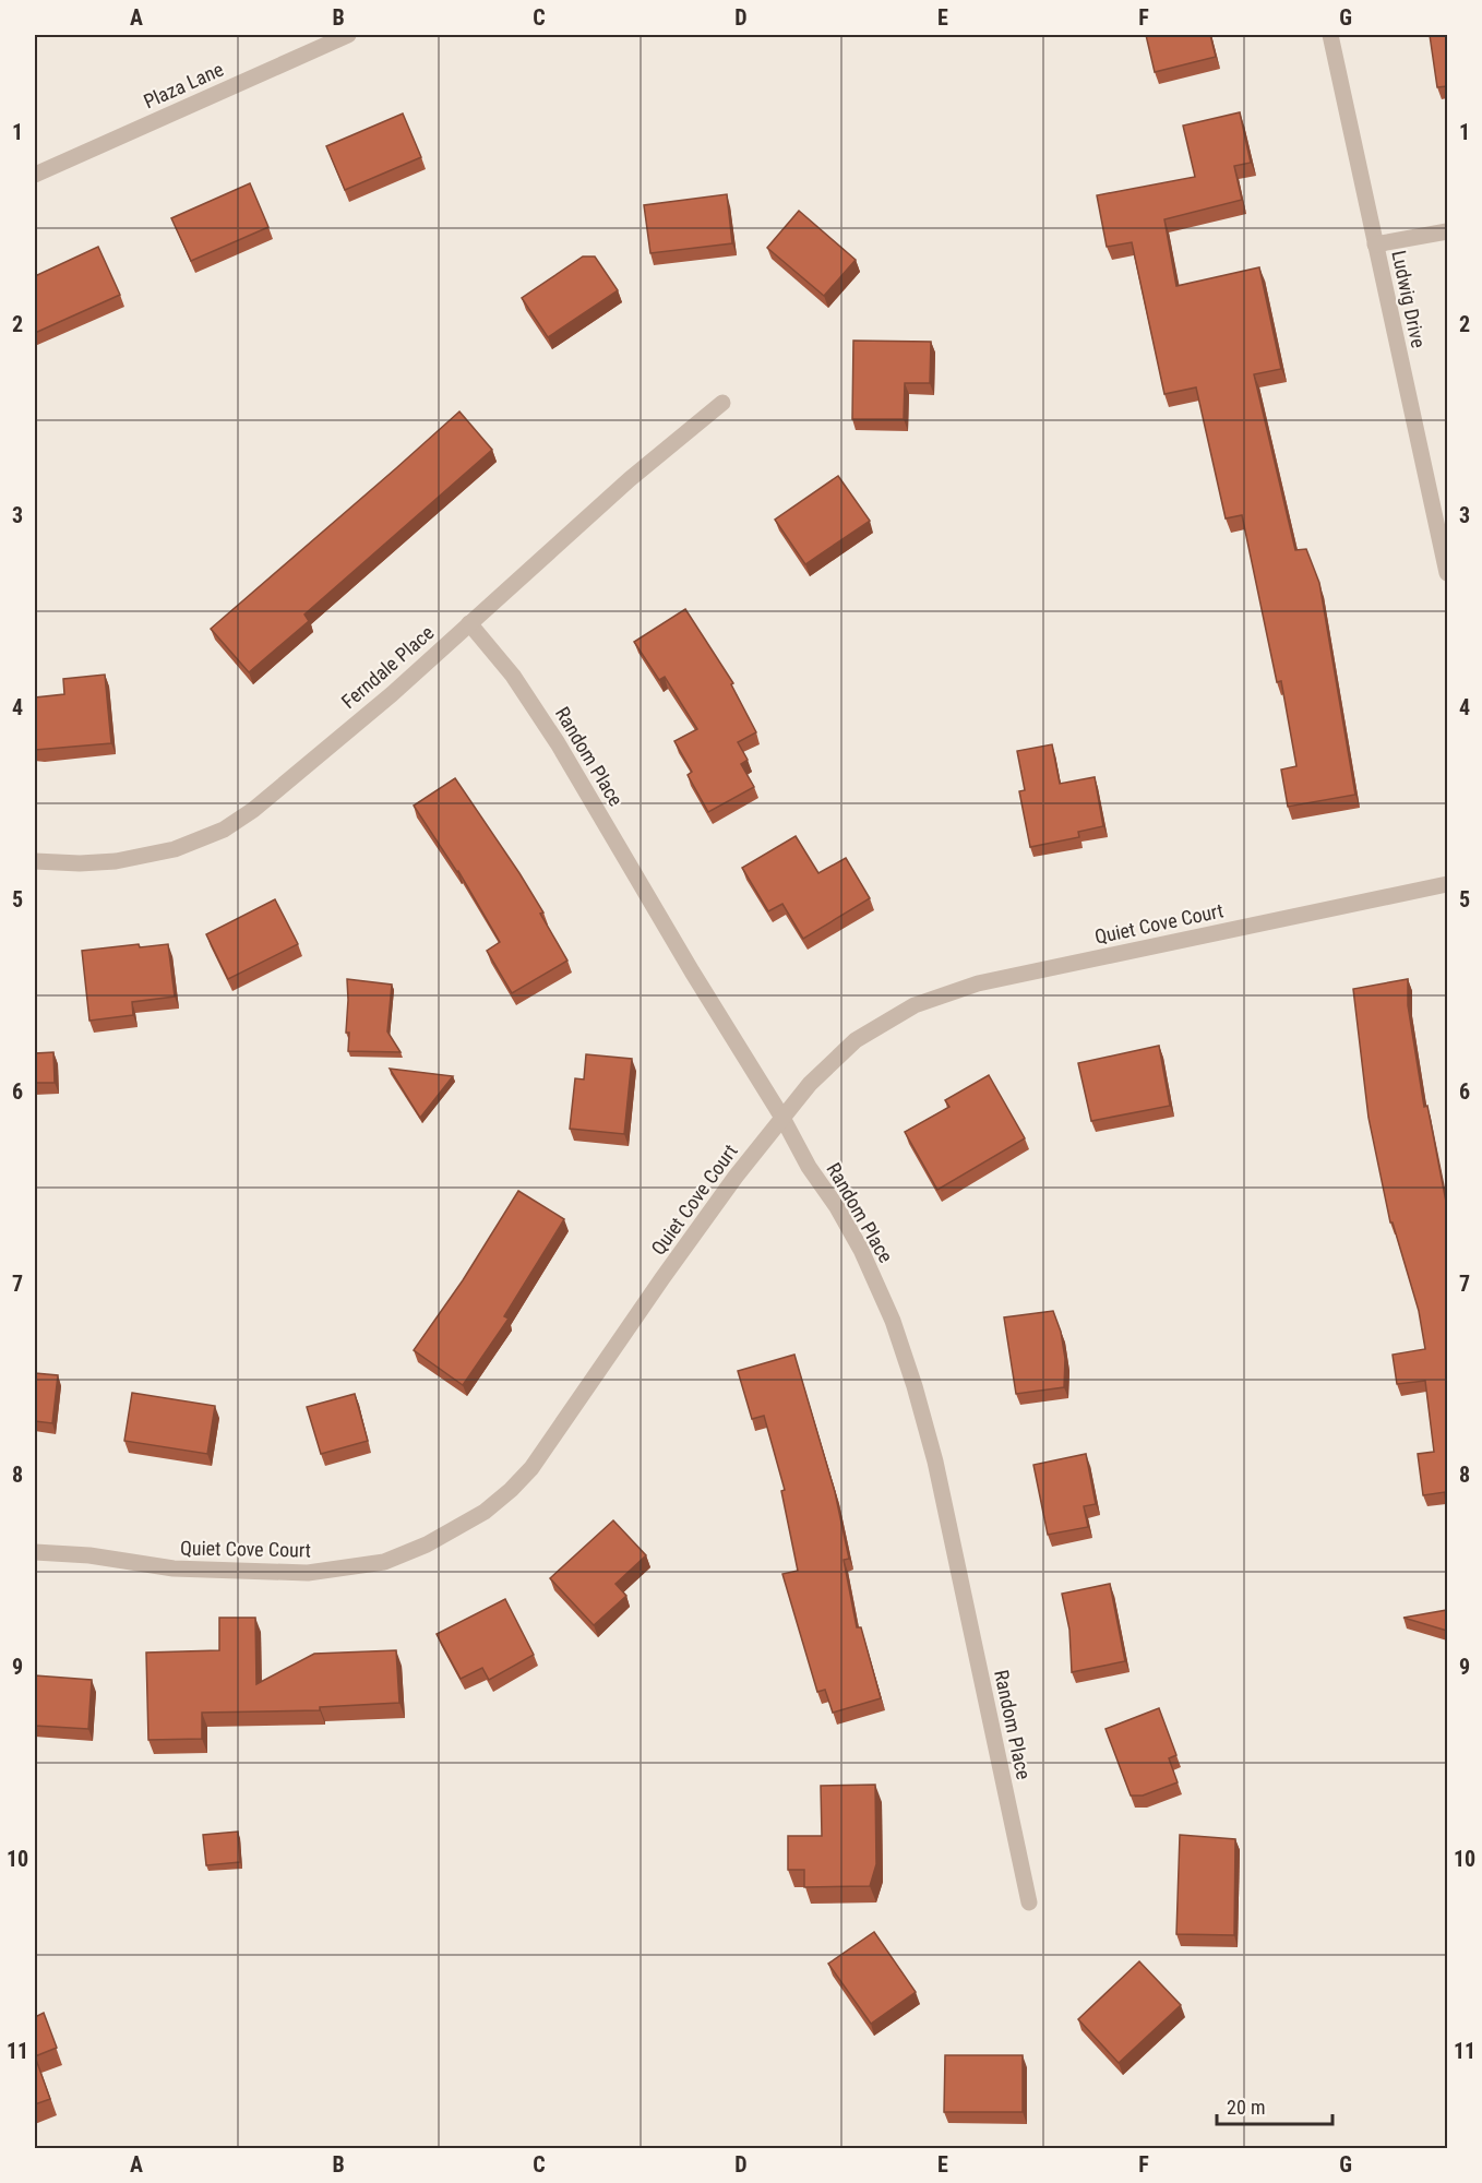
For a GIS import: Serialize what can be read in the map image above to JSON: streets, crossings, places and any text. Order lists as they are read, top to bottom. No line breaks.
{"streets":{"street":["Plaza Lane","Ludwig Drive","Ferndale Place","Random Place","Quiet Cove Court"]},"crossings":[["Ferndale Place","Random Place"],["Random Place","Quiet Cove Court"]],"scale_bar":"20 m","grid":{"columns":["A","B","C","D","E","F","G"],"rows":["1","2","3","4","5","6","7","8","9","10","11"]}}
